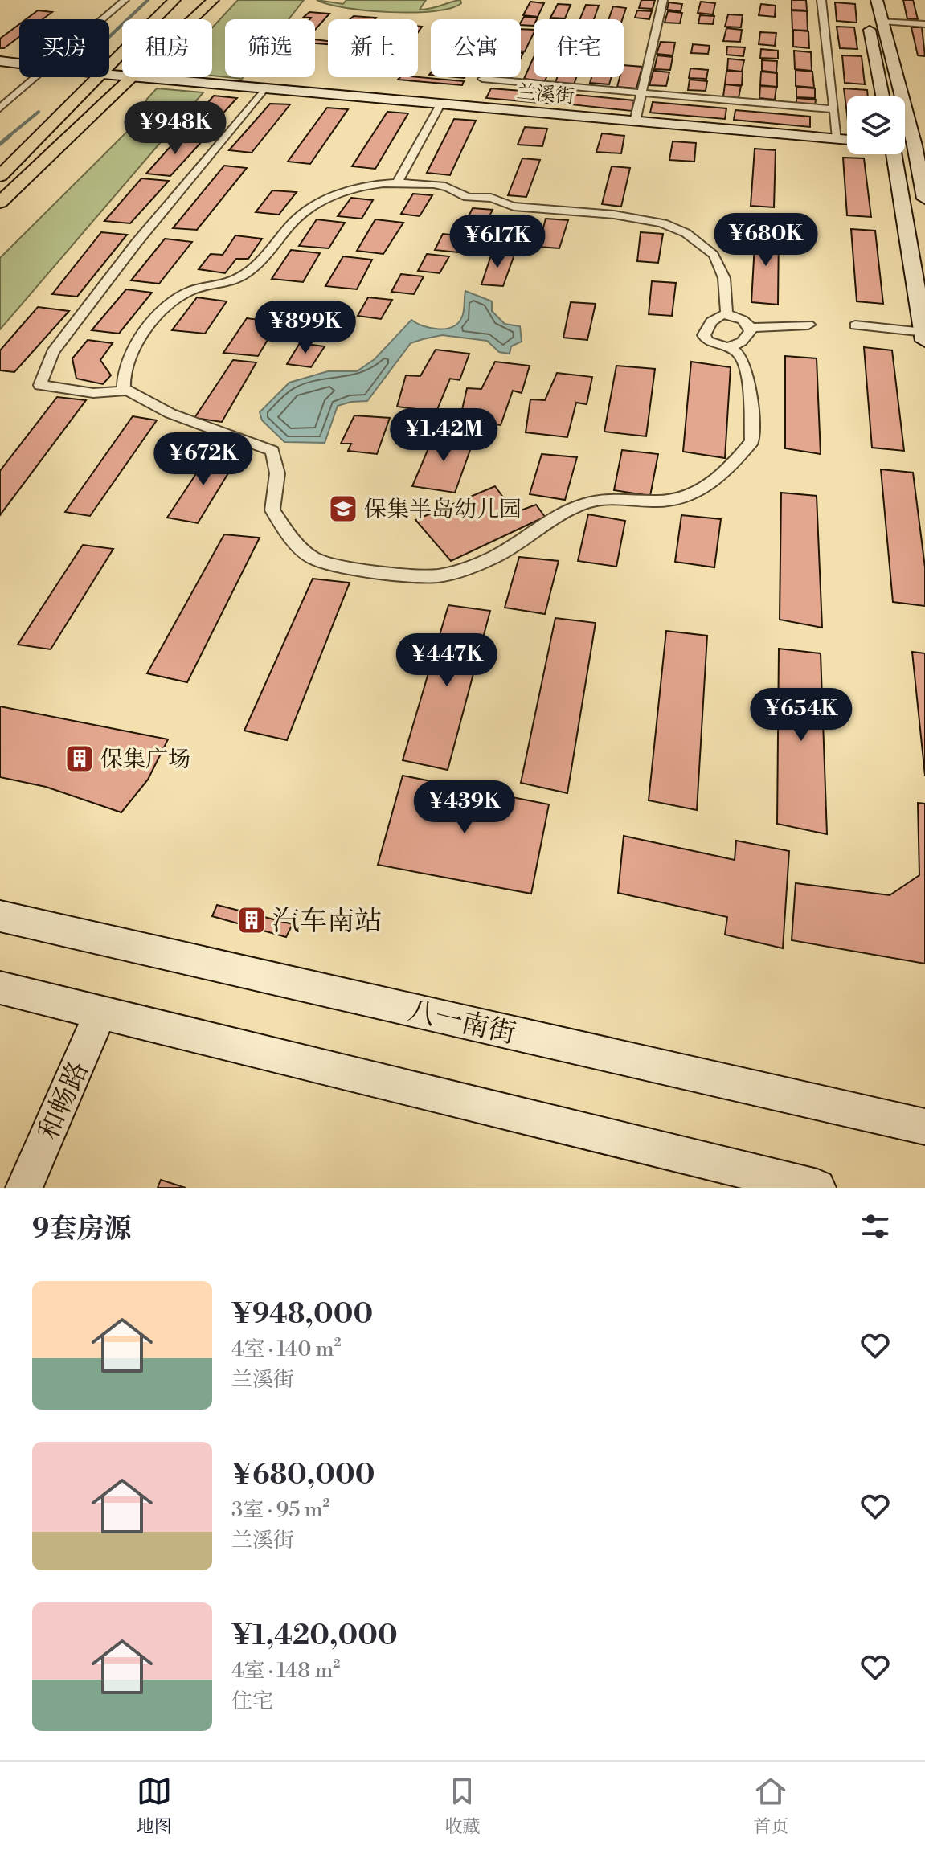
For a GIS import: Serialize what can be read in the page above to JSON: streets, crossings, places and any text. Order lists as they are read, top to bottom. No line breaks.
{"streets":{"street":["兰溪街","八一南街","和畅路"]},"places":{"school or university":["保集半岛幼儿园"],"building":["保集广场","汽车南站"]},"page":{"chip":["买房","租房","筛选","新上","公寓","住宅"],"price":["¥948K","¥680K","¥617K","¥899K","¥1.42M","¥672K","¥447K","¥654K","¥439K"],"heading":"9套房源","list":[{"name":"¥948,000","note":"4室 · 140 m² · 兰溪街"},{"name":"¥680,000","note":"3室 · 95 m² · 兰溪街"},{"name":"¥1,420,000","note":"4室 · 148 m² · 住宅"}],"tabs":["地图","收藏","首页"]}}
